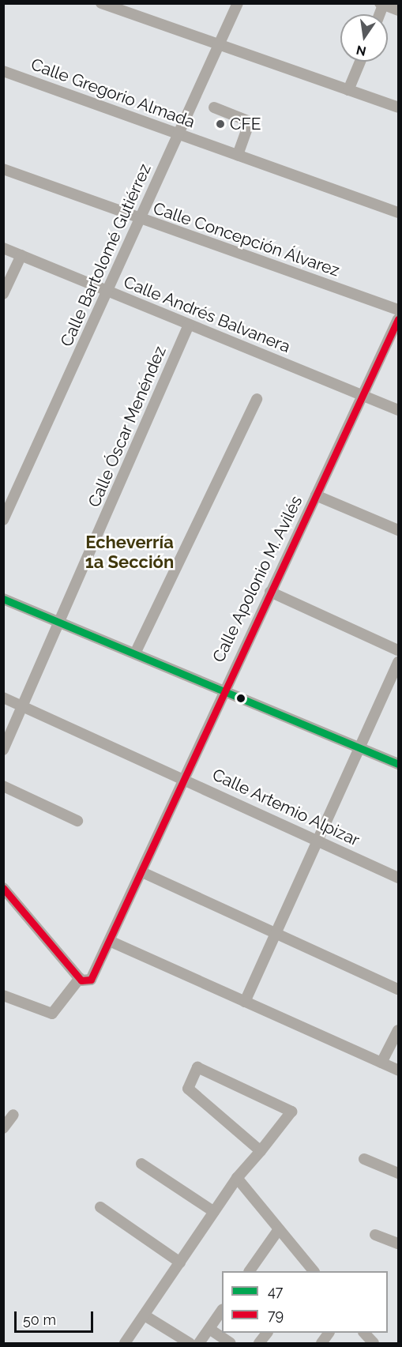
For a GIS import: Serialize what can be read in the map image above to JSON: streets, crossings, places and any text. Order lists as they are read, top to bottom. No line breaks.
{"streets":{"street":["Calle Gregorio Almada","Calle Concepción Álvarez","Calle Bartolomé Gutiérrez","Calle Andrés Balvanera","Calle Óscar Menéndez","Calle Apolonio M. Avilés","Calle Artemio Alpizar"]},"crossings":[["Calle Gregorio Almada","Calle Bartolomé Gutiérrez"],["Calle Concepción Álvarez","Calle Bartolomé Gutiérrez"],["Calle Bartolomé Gutiérrez","Calle Andrés Balvanera"],["Calle Andrés Balvanera","Calle Óscar Menéndez"],["Calle Andrés Balvanera","Calle Apolonio M. Avilés"],["Calle Óscar Menéndez","Calle Artemio Alpizar"],["Calle Apolonio M. Avilés","Calle Artemio Alpizar"]],"districts":["Echeverría 1a Sección"],"places":["CFE"],"lines":["transit line 79","transit line 47"],"legend":["47","79"],"scale_bar":"50 m","north":"bottom"}
